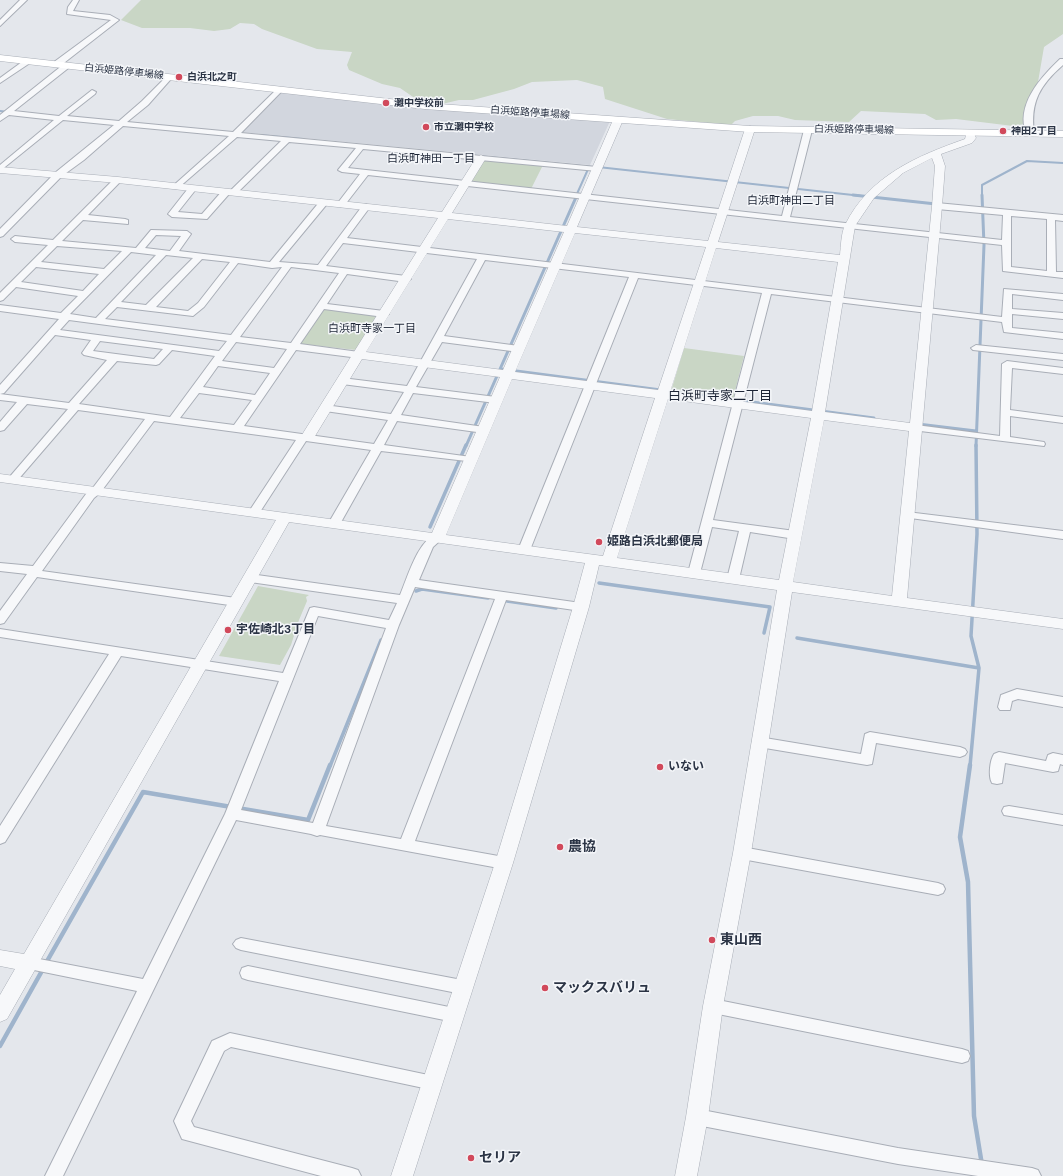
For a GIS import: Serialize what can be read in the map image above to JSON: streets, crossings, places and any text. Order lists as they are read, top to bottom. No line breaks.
{"streets":{"main road":["白浜姫路停車場線"]},"districts":["白浜町神田一丁目","白浜町神田二丁目","白浜町寺家一丁目","白浜町寺家二丁目"],"places":["白浜北之町","灘中学校前","市立灘中学校","神田2丁目","姫路白浜北郵便局","宇佐崎北3丁目","いない","農協","東山西","マックスバリュ","セリア"]}
